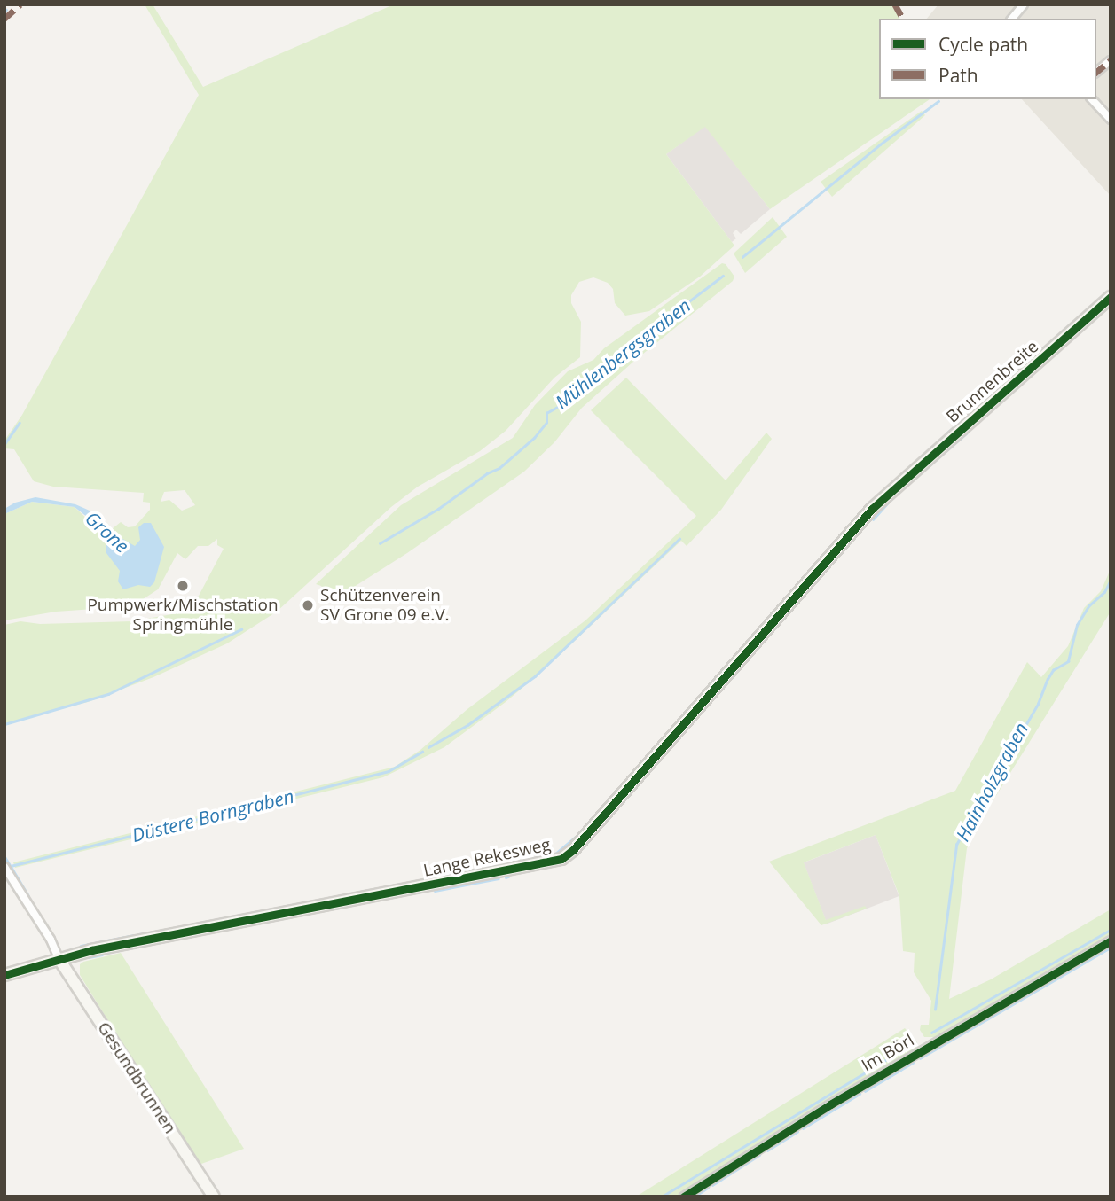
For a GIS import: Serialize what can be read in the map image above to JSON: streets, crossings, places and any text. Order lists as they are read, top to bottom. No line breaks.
{"streets":{"street":["Brunnenbreite","Lange Rekesweg","Im Börl","Gesundbrunnen"]},"crossings":[["Brunnenbreite","Lange Rekesweg"],["Lange Rekesweg","Gesundbrunnen"]],"water":["Mühlenbergsgraben","Grone","Hainholzgraben","Düstere Borngraben"],"places":["Pumpwerk/Mischstation Springmühle","Schützenverein SV Grone 09 e.V."],"legend":["Cycle path","Path"]}
